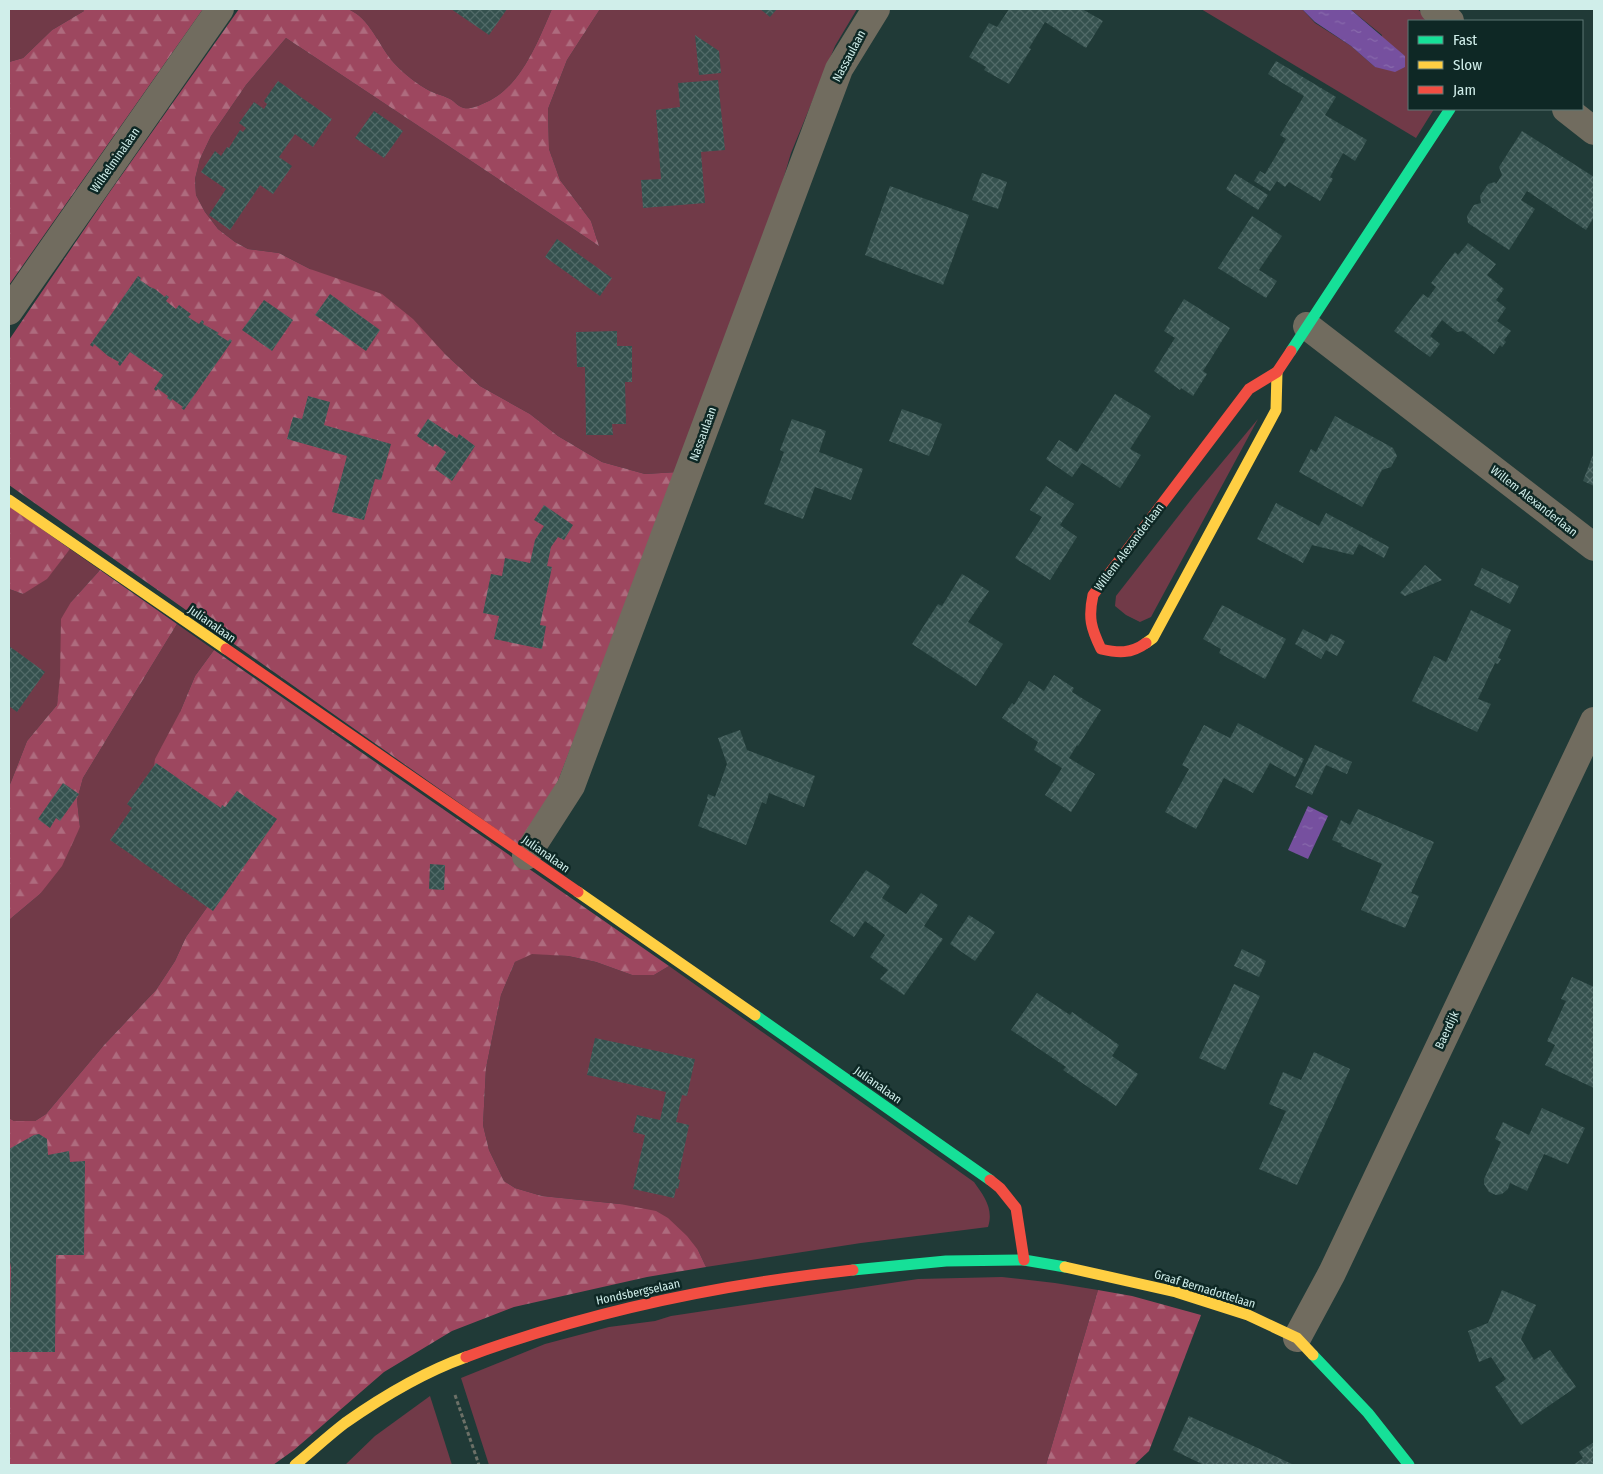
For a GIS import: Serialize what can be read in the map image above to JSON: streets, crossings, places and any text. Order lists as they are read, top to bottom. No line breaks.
{"streets":{"street":["Nassaulaan","Wilhelminalaan","Willem Alexanderlaan","Julianalaan","Baerdijk","Graaf Bernadottelaan","Hondsbergselaan"]},"crossings":[["Nassaulaan","Julianalaan"],["Julianalaan","Graaf Bernadottelaan"],["Julianalaan","Hondsbergselaan"],["Baerdijk","Graaf Bernadottelaan"],["Graaf Bernadottelaan","Hondsbergselaan"]],"legend":["Fast","Slow","Jam"]}
